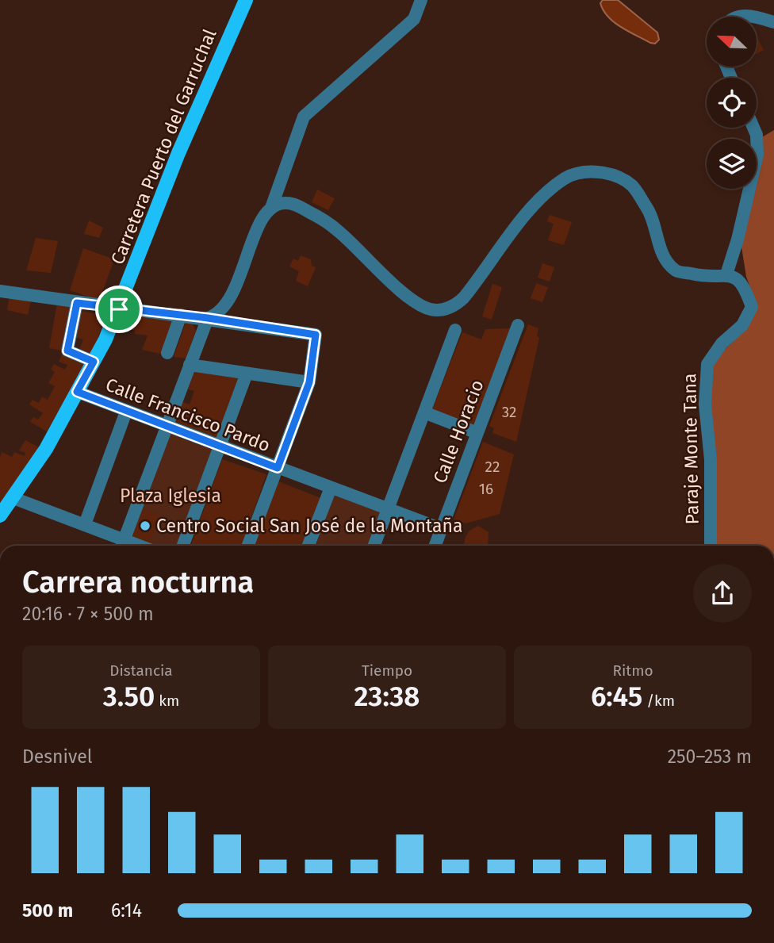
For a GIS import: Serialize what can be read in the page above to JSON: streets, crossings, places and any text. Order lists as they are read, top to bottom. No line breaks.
{"streets":{"main road":["Carretera Puerto del Garruchal"],"street":["Calle Francisco Pardo","Calle Horacio","Paraje Monte Tana"]},"crossings":[["Carretera Puerto del Garruchal","Calle Francisco Pardo"],["Calle Francisco Pardo","Calle Horacio"]],"parks":["Plaza Iglesia"],"places":["Centro Social San José de la Montaña"],"house_numbers":["32","22","16"],"north":"top left","page":{"heading":["Carrera nocturna","20:16 · 7 × 500 m"],"stats":[["Distancia","3.50 km"],["Tiempo","23:38"],["Ritmo","6:45 /km"]],"chart":["Desnivel","250–253 m"],"list":[{"name":"500 m","note":"6:14"}]}}
